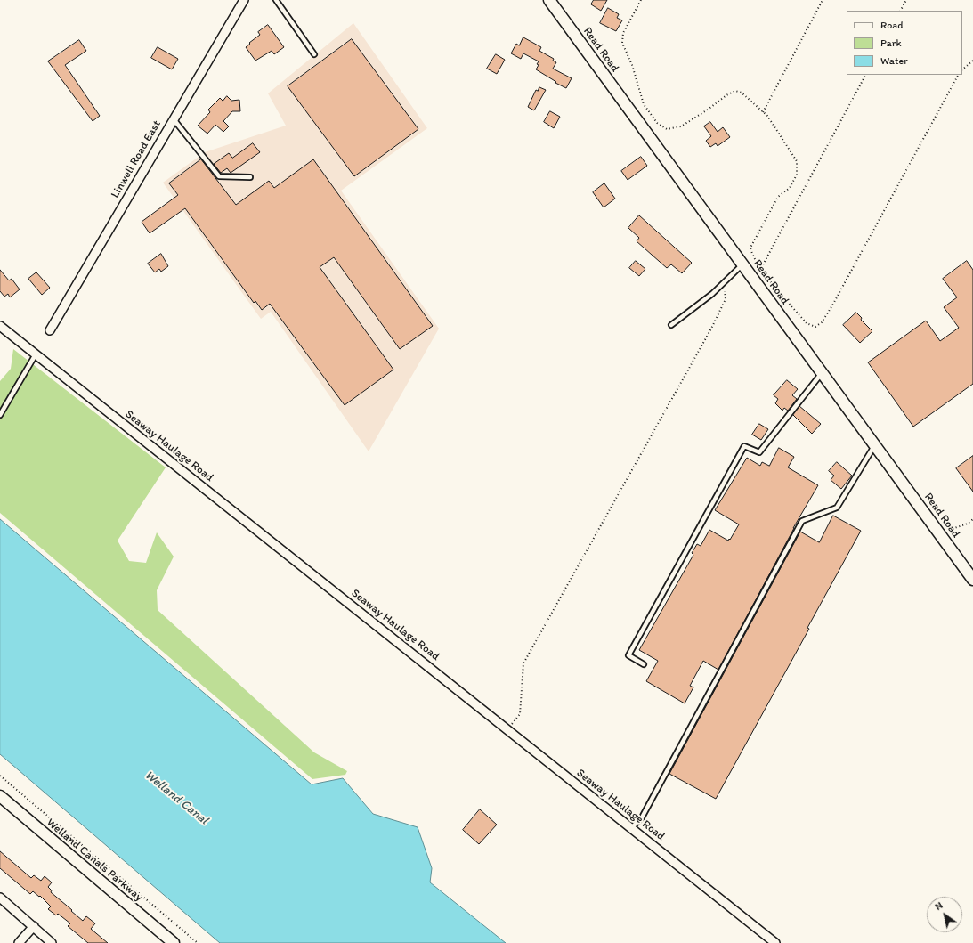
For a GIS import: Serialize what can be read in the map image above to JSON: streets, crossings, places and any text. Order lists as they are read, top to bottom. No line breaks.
{"streets":{"street":["Read Road","Linwell Road East","Seaway Haulage Road","Welland Canals Parkway"]},"water":["Welland Canal"],"legend":["Road","Park","Water"],"north":"top left"}
